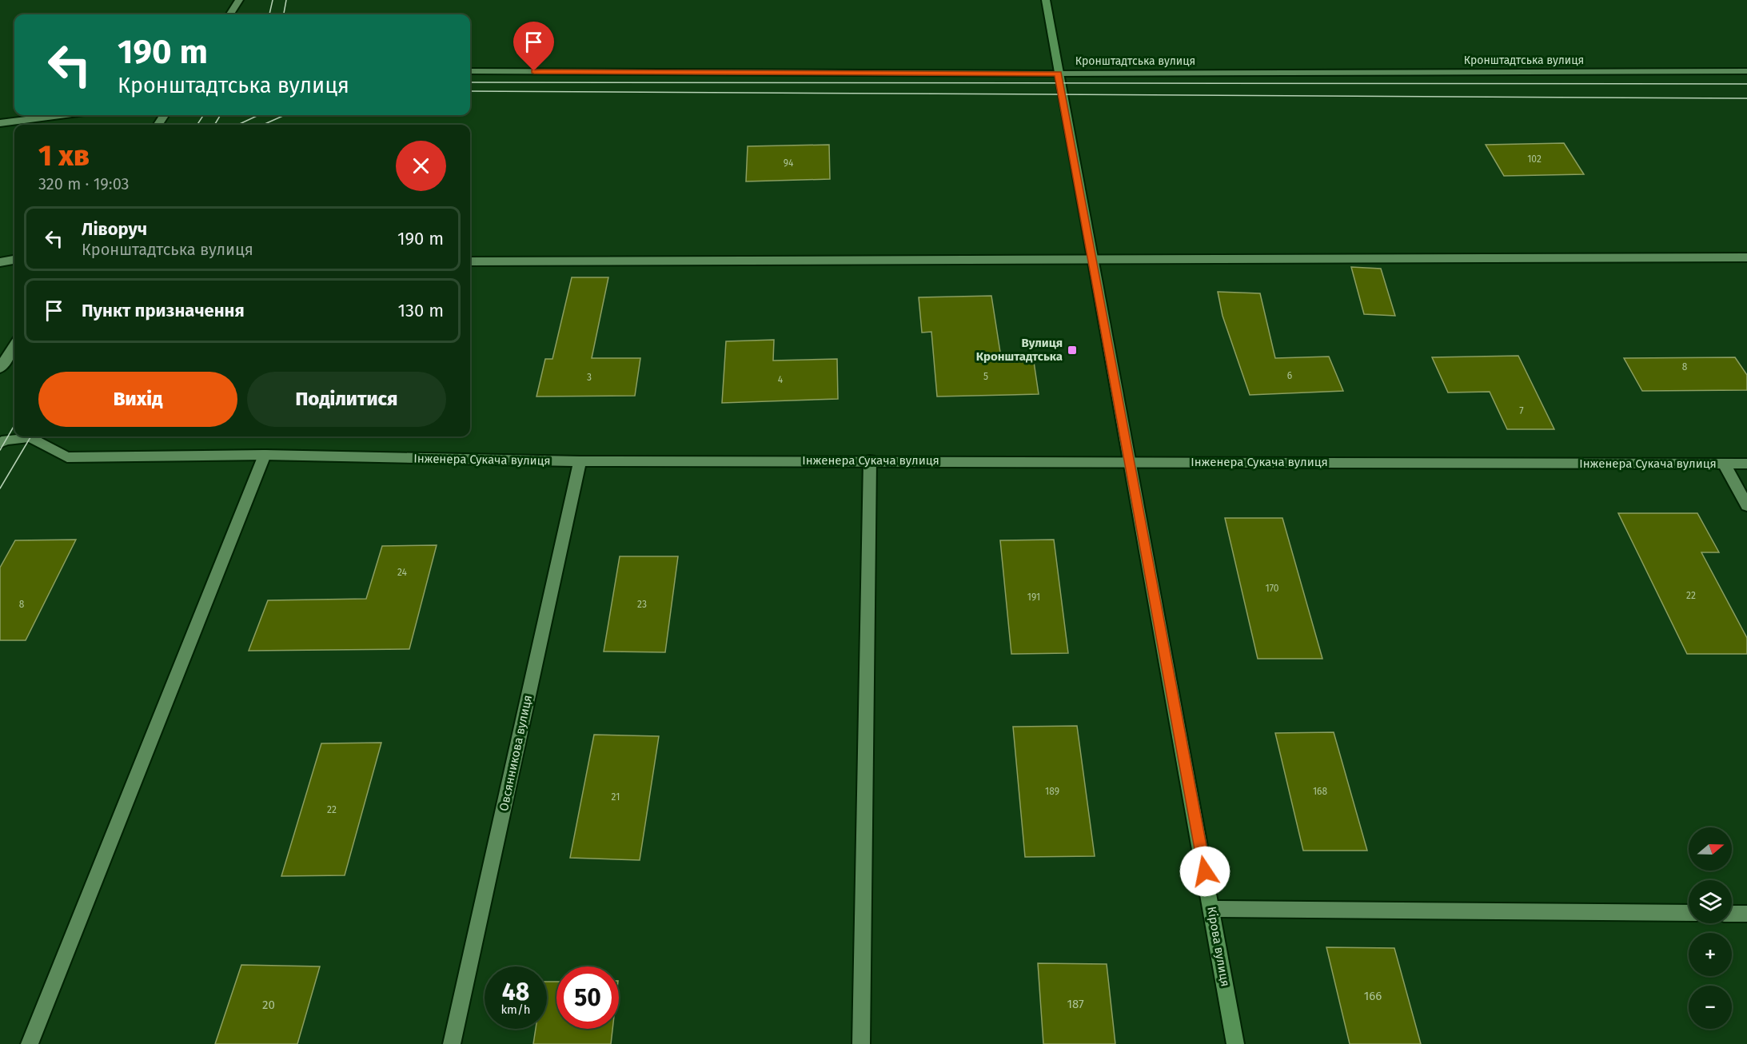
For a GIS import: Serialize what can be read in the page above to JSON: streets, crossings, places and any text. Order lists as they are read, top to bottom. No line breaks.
{"streets":{"main road":["Кірова вулиця"],"street":["Кронштадтська вулиця","Інженера Сукача вулиця","Овсянникова вулиця"]},"crossings":[["Кронштадтська вулиця","Кірова вулиця"],["Інженера Сукача вулиця","Овсянникова вулиця"],["Інженера Сукача вулиця","Кірова вулиця"]],"places":{"transit":["Вулиця Кронштадтська"]},"house_numbers":["102","94","8","6","5","3","4","7","24","170","22","191","8","23","189","168","21","22","166","187","20"],"north":"right","page":{"turn":["190 m","Кронштадтська вулиця"],"heading":["1 хв","320 m · 19:03"],"list":[{"name":"Ліворуч","note":"Кронштадтська вулиця","value":"190 m"},{"name":"Пункт призначення","value":"130 m"}],"buttons":["Вихід","Поділитися"],"map_buttons":["+","−"],"speed":"48 km/h","limit":"50"}}
